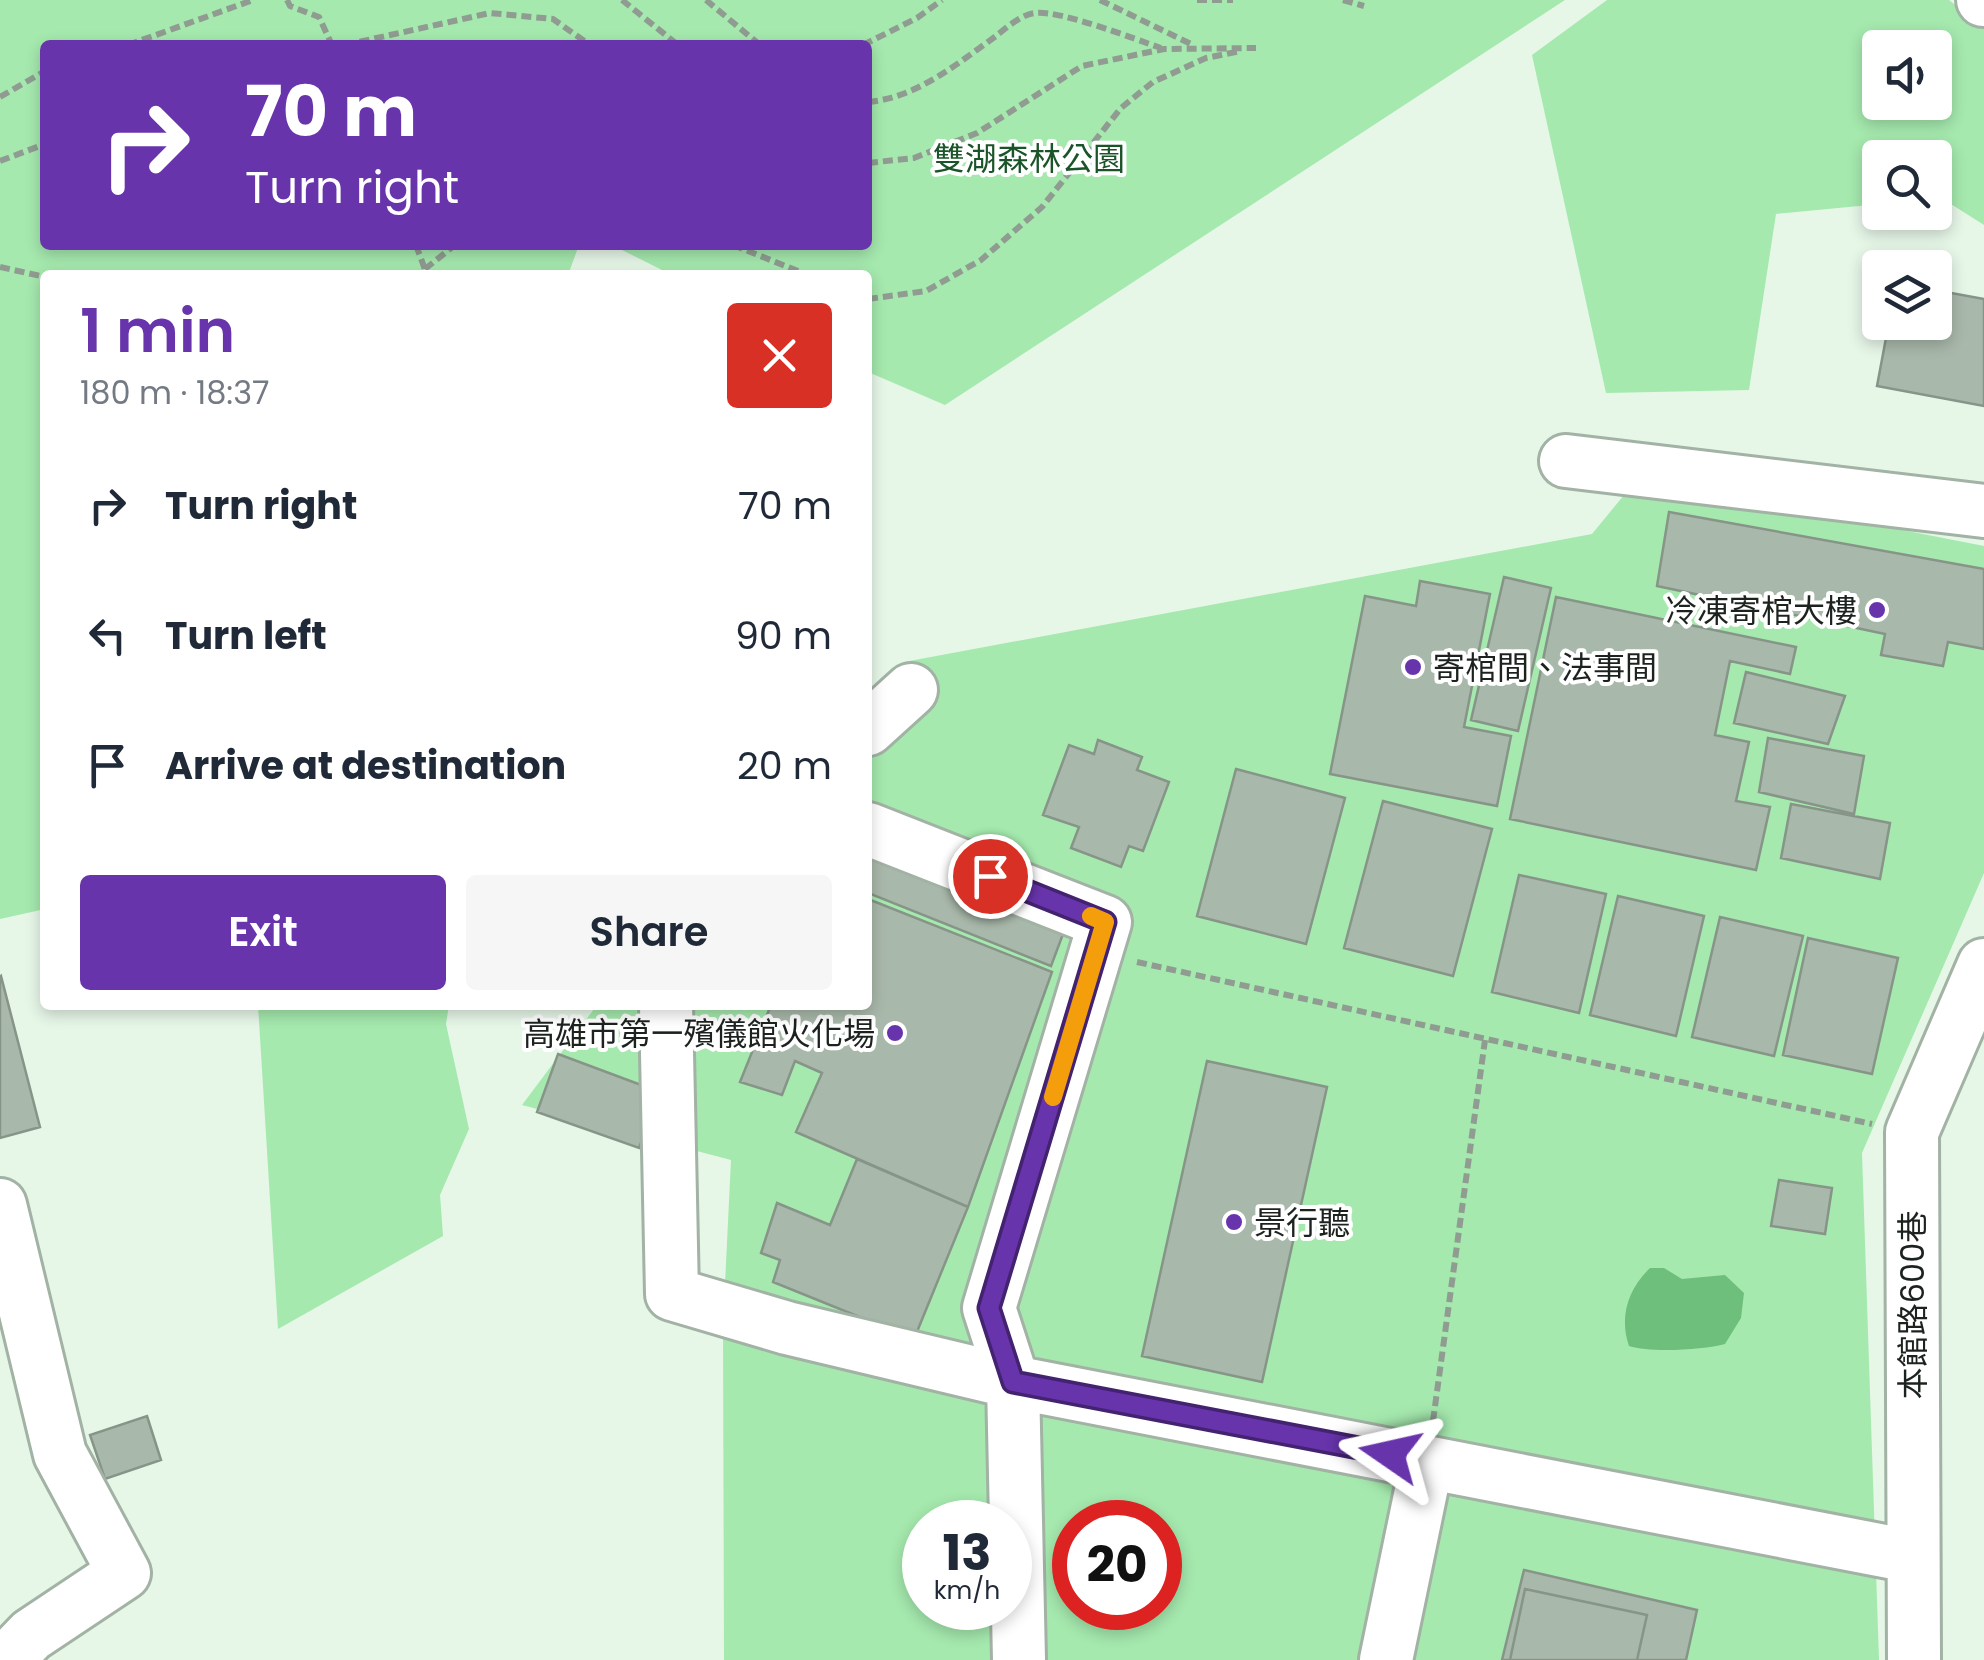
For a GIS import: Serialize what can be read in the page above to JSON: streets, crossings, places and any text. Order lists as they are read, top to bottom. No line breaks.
{"streets":{"street":["本館路600巷"]},"parks":["雙湖森林公園"],"places":["冷凍寄棺大樓","寄棺間、法事間","高雄市第一殯儀館火化場","景行聽"],"page":{"turn":["70 m","Turn right"],"heading":["1 min","180 m · 18:37"],"list":[{"name":"Turn right","value":"70 m"},{"name":"Turn left","value":"90 m"},{"name":"Arrive at destination","value":"20 m"}],"buttons":["Exit","Share"],"speed":"13 km/h","limit":"20"}}
